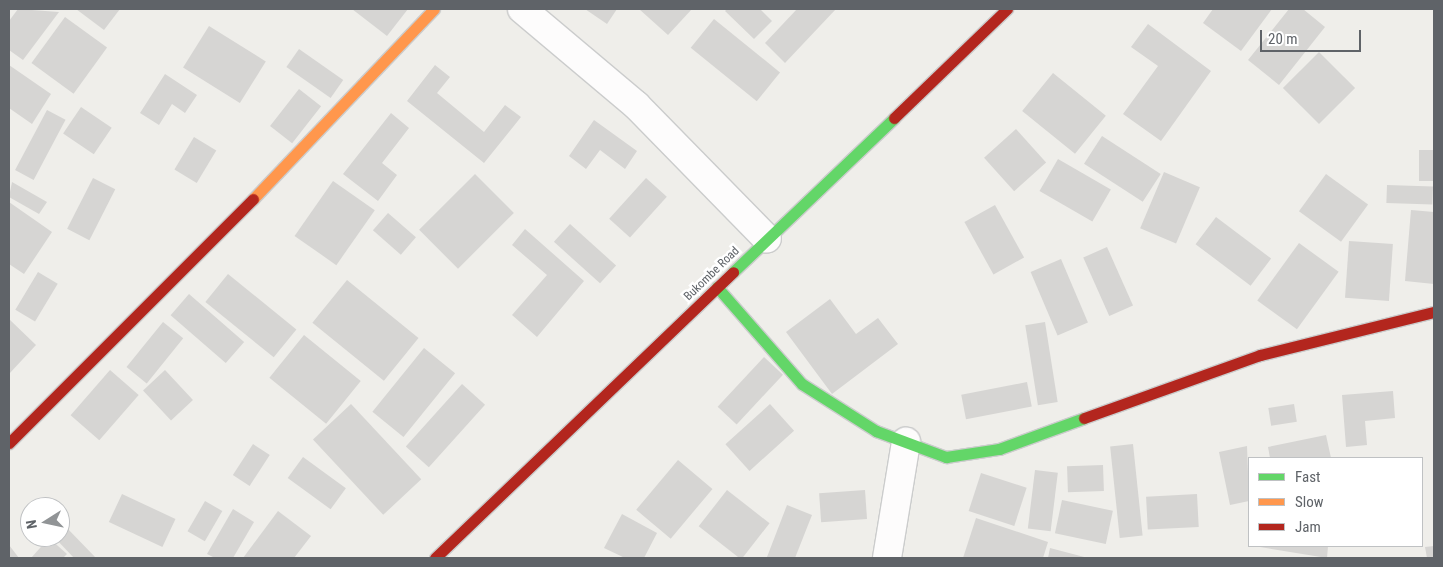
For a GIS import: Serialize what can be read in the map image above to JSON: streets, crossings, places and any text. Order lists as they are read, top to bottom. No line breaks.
{"streets":{"street":["Bukombe Road"]},"legend":["Fast","Slow","Jam"],"scale_bar":"20 m","north":"left"}
